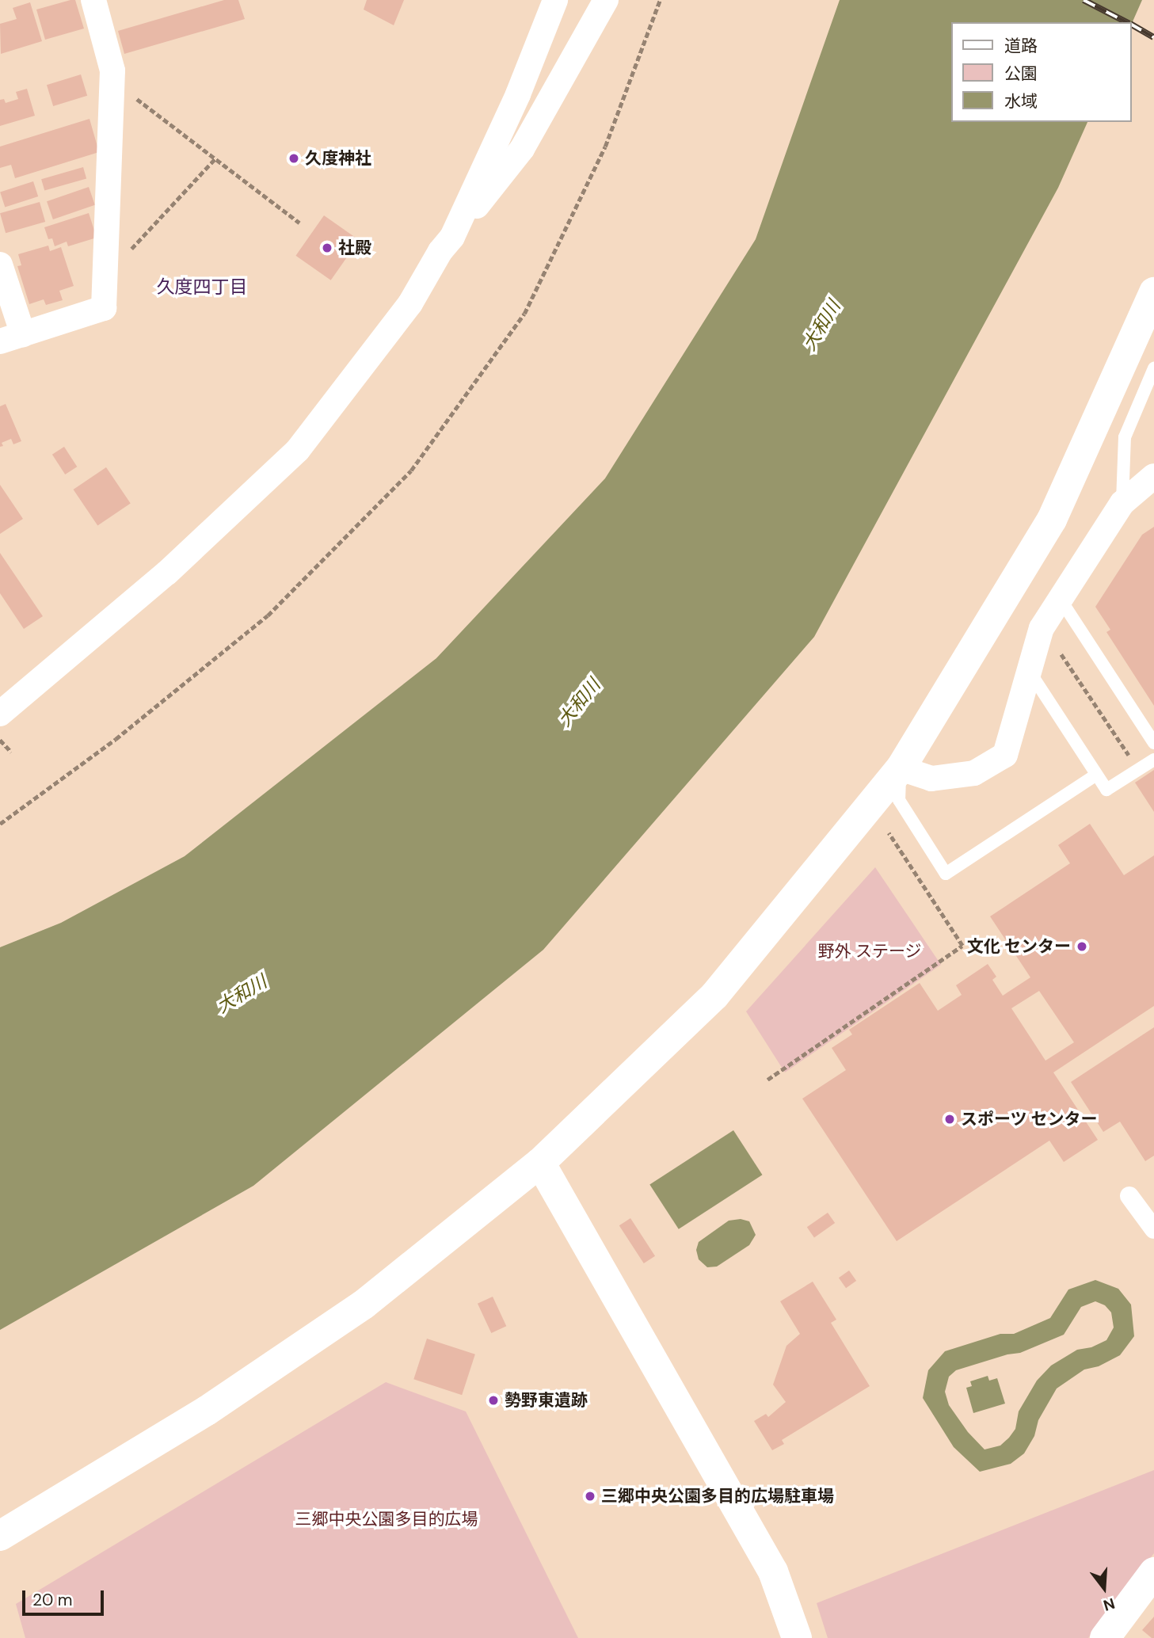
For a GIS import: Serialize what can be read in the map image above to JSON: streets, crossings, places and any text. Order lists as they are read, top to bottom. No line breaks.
{"districts":["久度四丁目"],"water":["大和川"],"parks":["野外 ステージ","三郷中央公園多目的広場"],"places":["久度神社","社殿","文化 センター","スポーツ センター","勢野東遺跡","三郷中央公園多目的広場駐車場"],"legend":["道路","公園","水域"],"scale_bar":"20 m","north":"bottom"}
